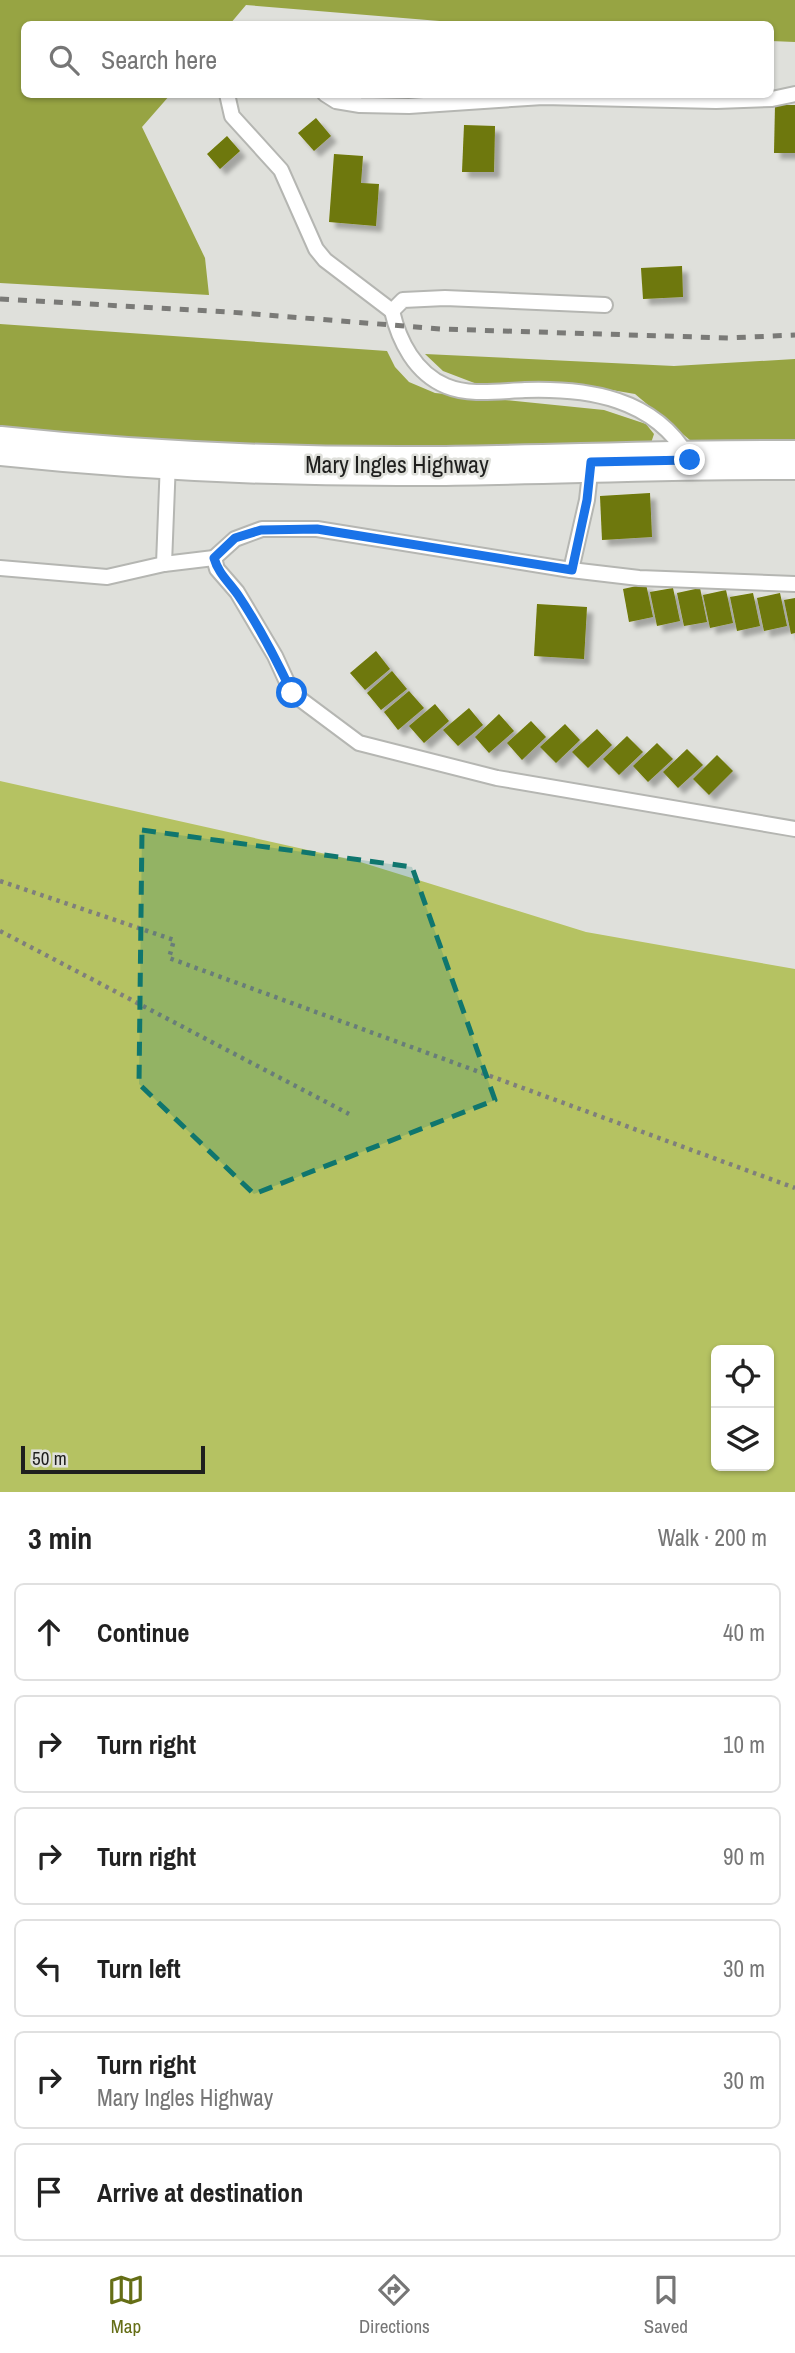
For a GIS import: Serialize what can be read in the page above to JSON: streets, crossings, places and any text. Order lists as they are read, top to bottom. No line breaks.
{"streets":{"street":["Mary Ingles Highway"]},"scale_bar":"50 m","page":{"search":"Search here","scale":"50 m","heading":["3 min","Walk · 200 m"],"list":[["Continue","40 m"],["Turn right","10 m"],["Turn right","90 m"],["Turn left","30 m"],["Turn right","Mary Ingles Highway","30 m"],"Arrive at destination"],"nav":["Map","Directions","Saved"]}}
